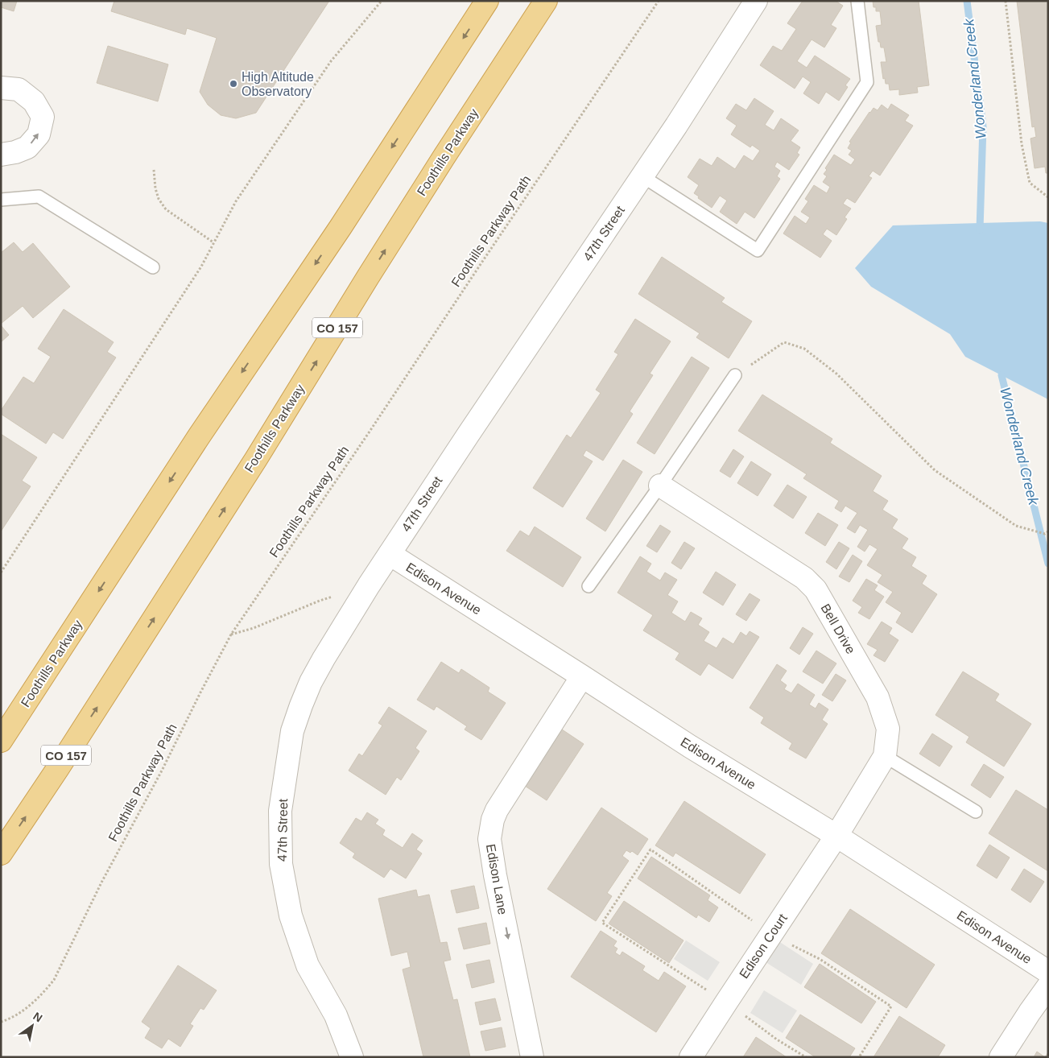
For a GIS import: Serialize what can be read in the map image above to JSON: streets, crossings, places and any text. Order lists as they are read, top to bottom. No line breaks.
{"streets":{"highway":["Foothills Parkway","CO 157"],"street":["47th Street","Edison Avenue","Bell Drive","Edison Lane","Edison Court"],"path":["Foothills Parkway Path"]},"crossings":[["47th Street","Edison Avenue"],["Edison Avenue","Bell Drive"],["Edison Avenue","Edison Lane"],["Edison Avenue","Edison Court"],["Bell Drive","Edison Court"]],"one_way":["Edison Lane"],"water":["Wonderland Creek"],"places":["High Altitude Observatory"],"north":"top right"}
